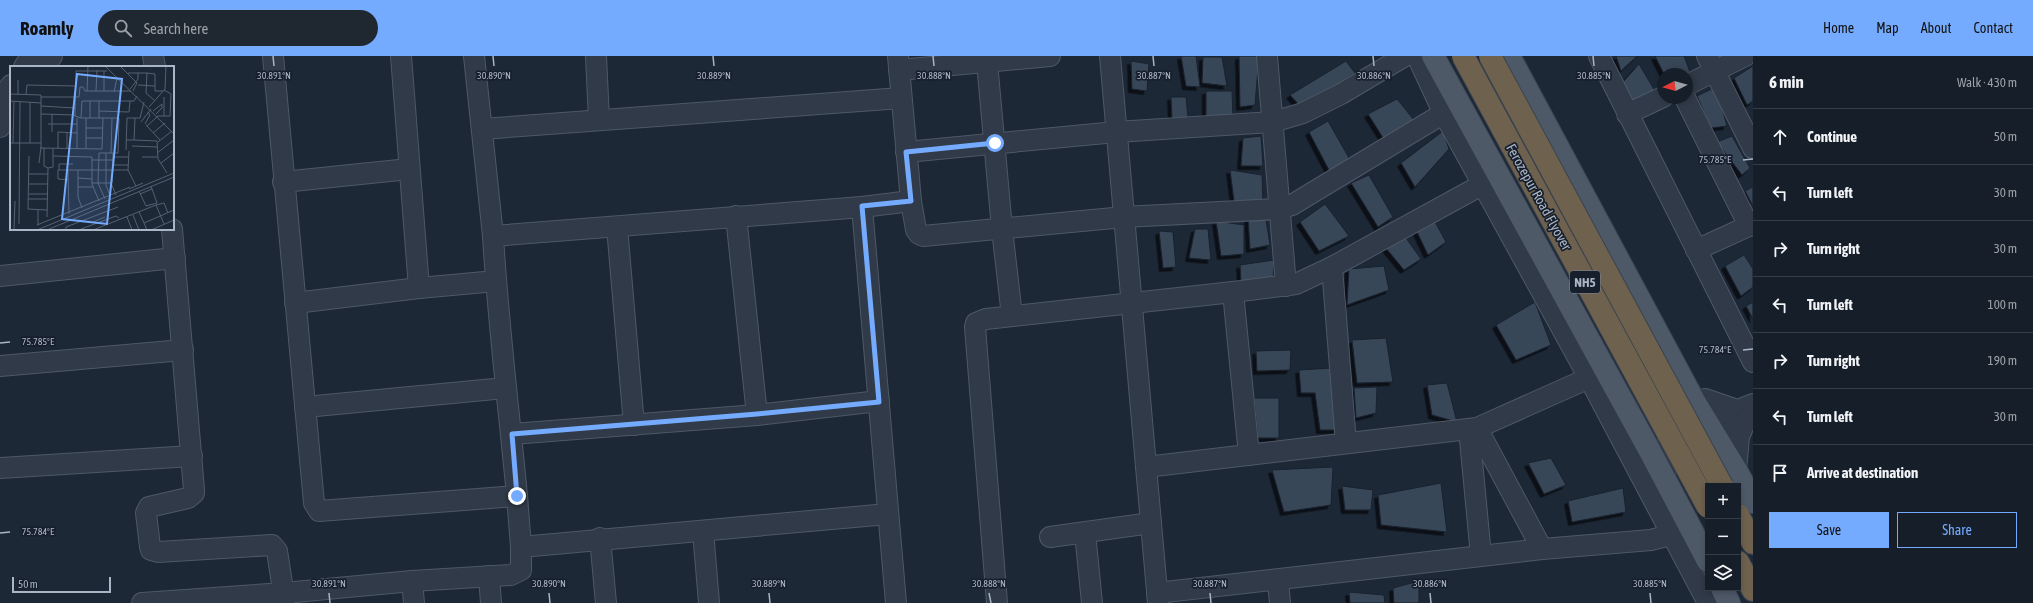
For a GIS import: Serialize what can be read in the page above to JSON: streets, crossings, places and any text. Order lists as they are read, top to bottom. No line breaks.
{"streets":{"highway":["Ferozepur Road Flyover","NH5"]},"scale_bar":"50 m","north":"left","page":{"header":"Roamly","search":"Search here","nav":["Home","Map","About","Contact"],"heading":["6 min","Walk · 430 m"],"list":[["Continue","50 m"],["Turn left","30 m"],["Turn right","30 m"],["Turn left","100 m"],["Turn right","190 m"],["Turn left","30 m"],"Arrive at destination"],"map_buttons":["+","−"],"buttons":["Save","Share"],"scale":"50 m"},"coordinates":["30.891°N","30.890°N","30.889°N","30.888°N","30.887°N","30.886°N","30.885°N","75.785°E","75.784°E"]}
